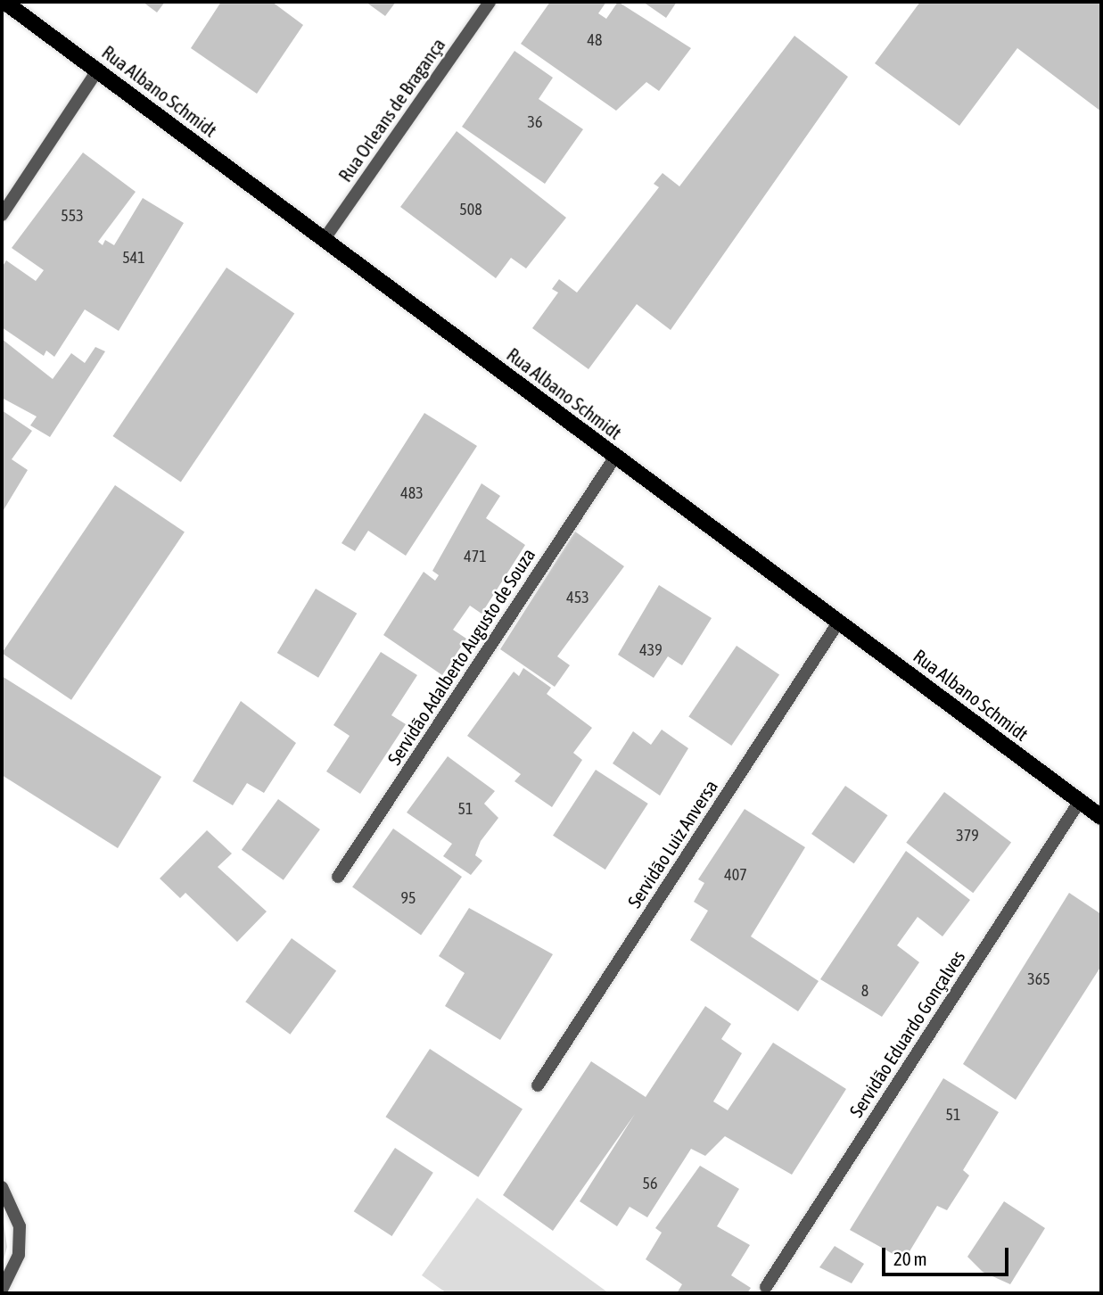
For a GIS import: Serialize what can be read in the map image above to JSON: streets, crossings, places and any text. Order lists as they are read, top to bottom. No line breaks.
{"streets":{"main road":["Rua Albano Schmidt"],"street":["Rua Orleans de Bragança","Servidão Adalberto Augusto de Souza","Servidão Luiz Anversa","Servidão Eduardo Gonçalves"]},"crossings":[["Rua Albano Schmidt","Rua Orleans de Bragança"],["Rua Albano Schmidt","Servidão Adalberto Augusto de Souza"],["Rua Albano Schmidt","Servidão Luiz Anversa"],["Rua Albano Schmidt","Servidão Eduardo Gonçalves"]],"house_numbers":["48","36","508","553","541","483","471","453","439","51","379","407","95","365","8","51","56"],"scale_bar":"20 m"}
